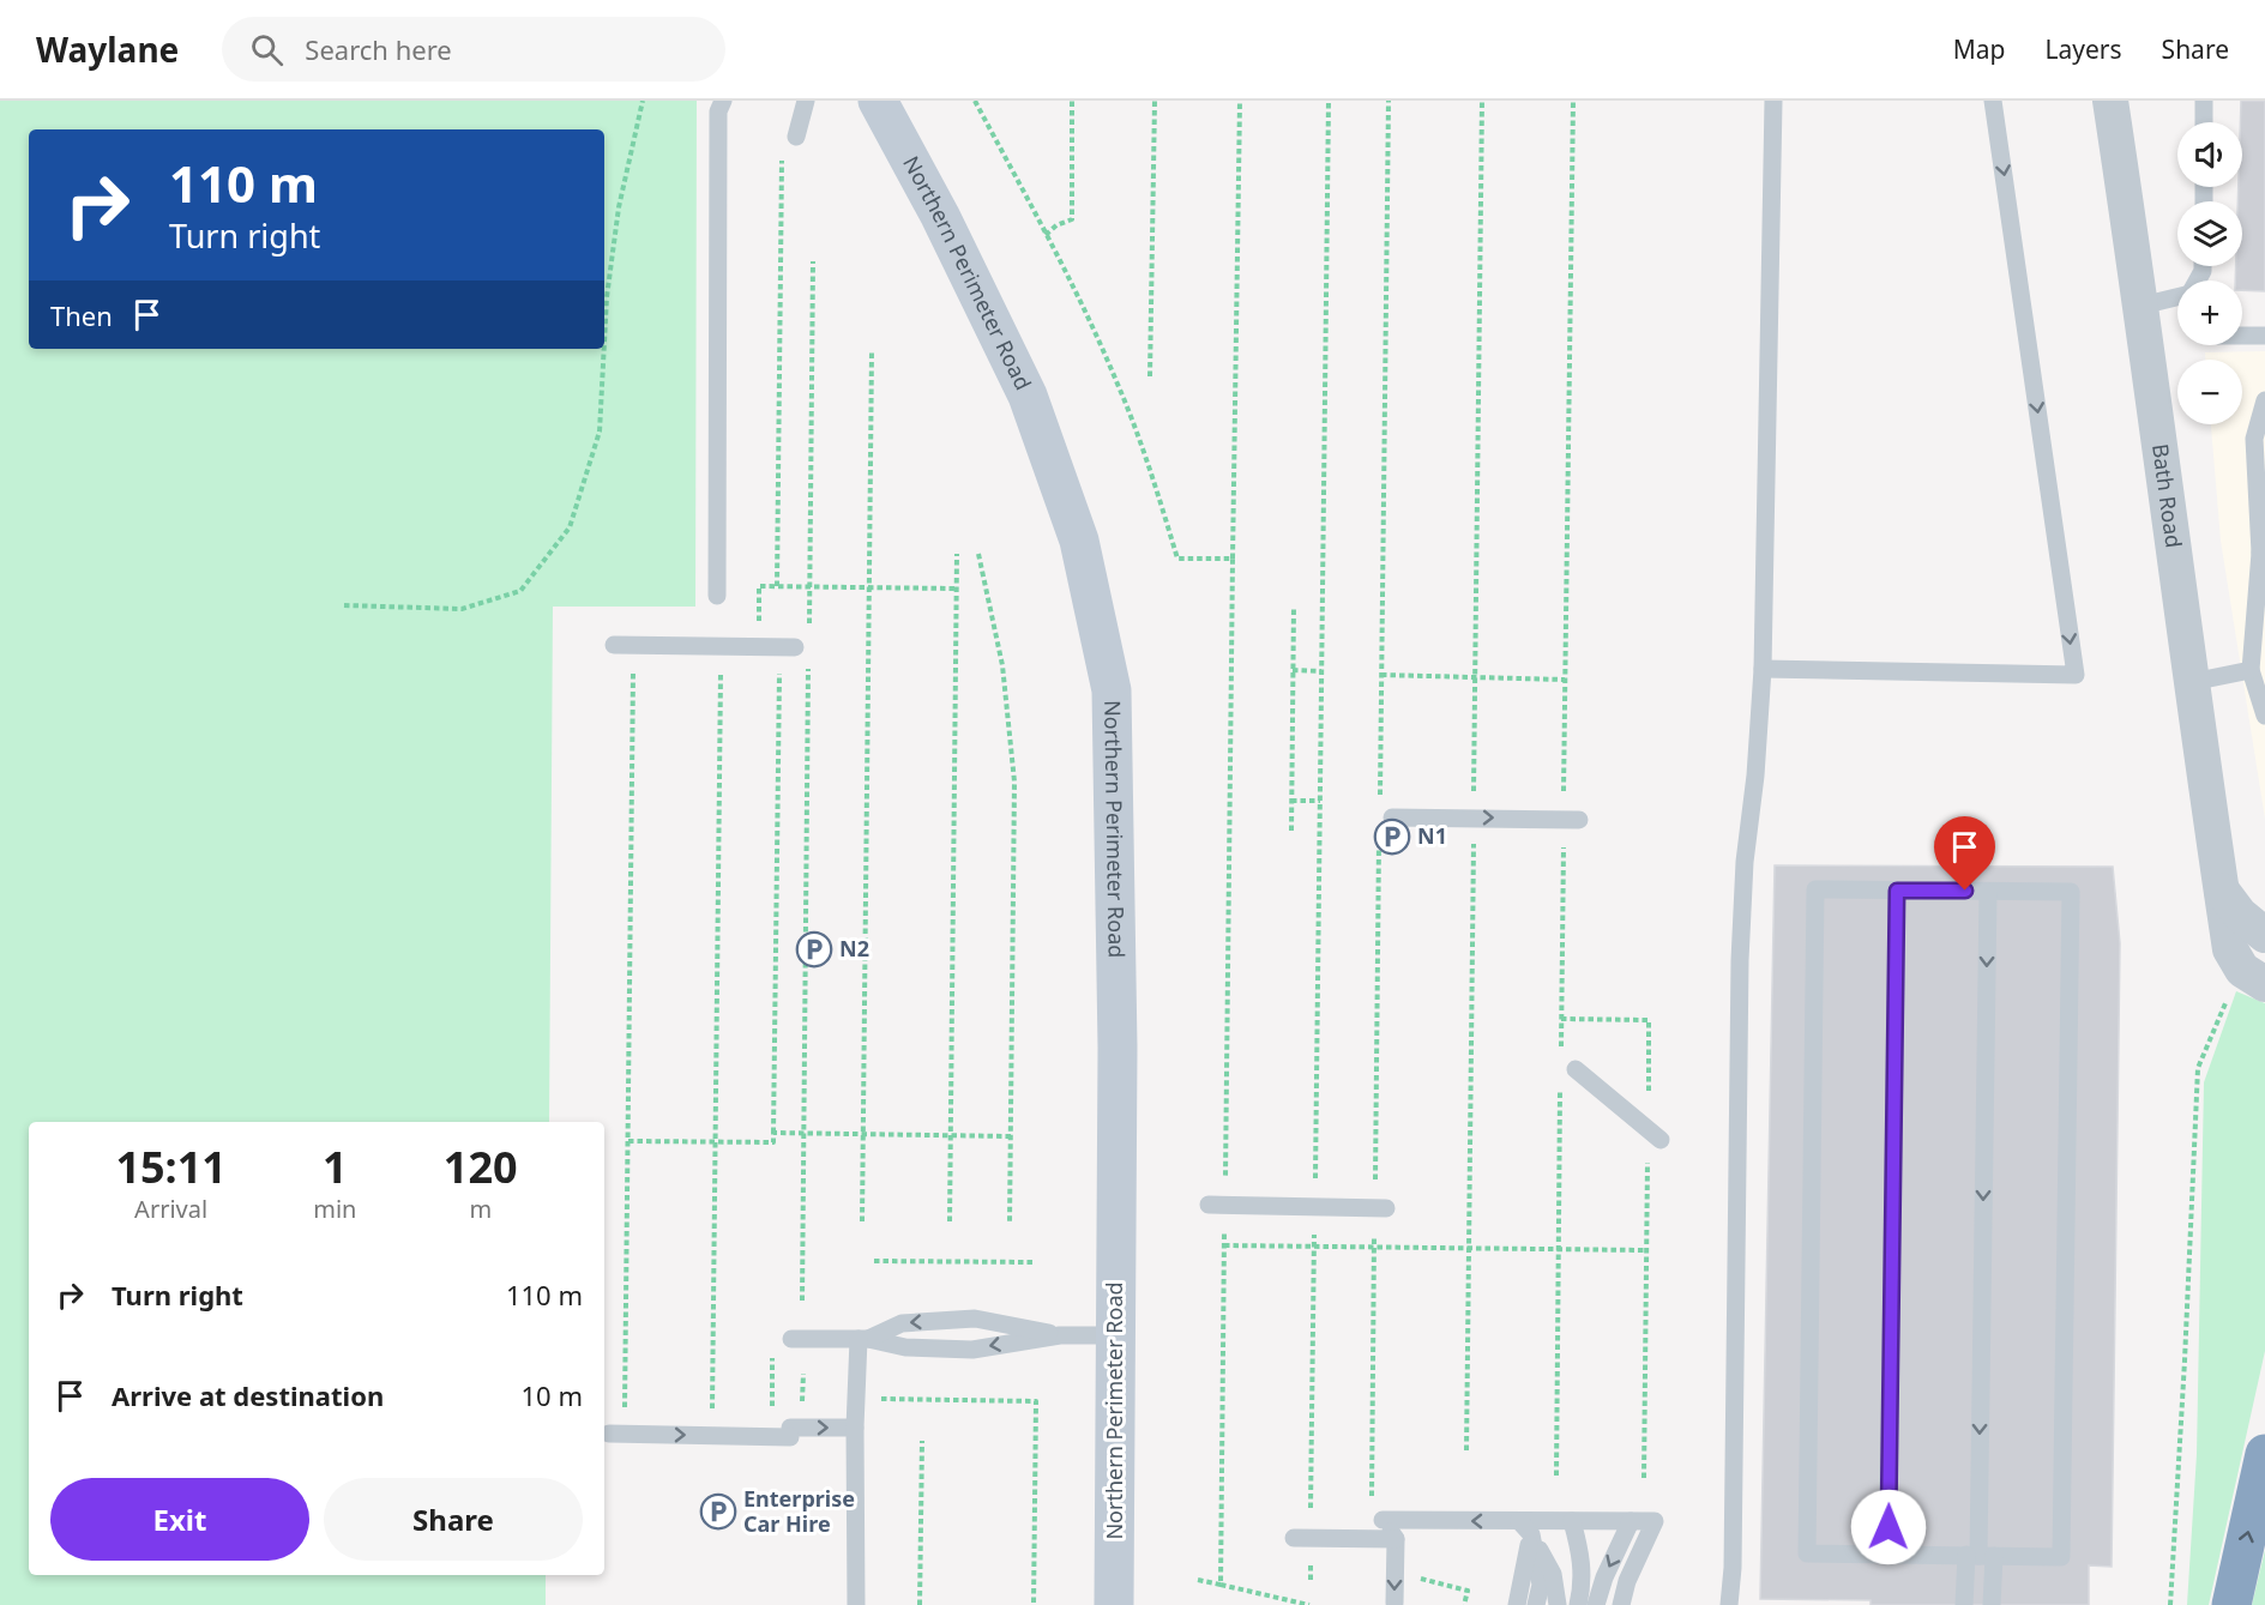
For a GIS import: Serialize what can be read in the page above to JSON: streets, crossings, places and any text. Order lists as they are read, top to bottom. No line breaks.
{"streets":{"street":["Northern Perimeter Road","Bath Road"]},"places":{"parking":["N1","N2","Enterprise Car Hire"]},"page":{"header":"Waylane","search":"Search here","nav":["Map","Layers","Share"],"map_buttons":["+","−"],"turn":["110 m","Turn right"],"then":"Then","eta":["15:11","Arrival","1","min","120","m"],"list":[{"name":"Turn right","value":"110 m"},{"name":"Arrive at destination","value":"10 m"}],"buttons":["Exit","Share"]}}
